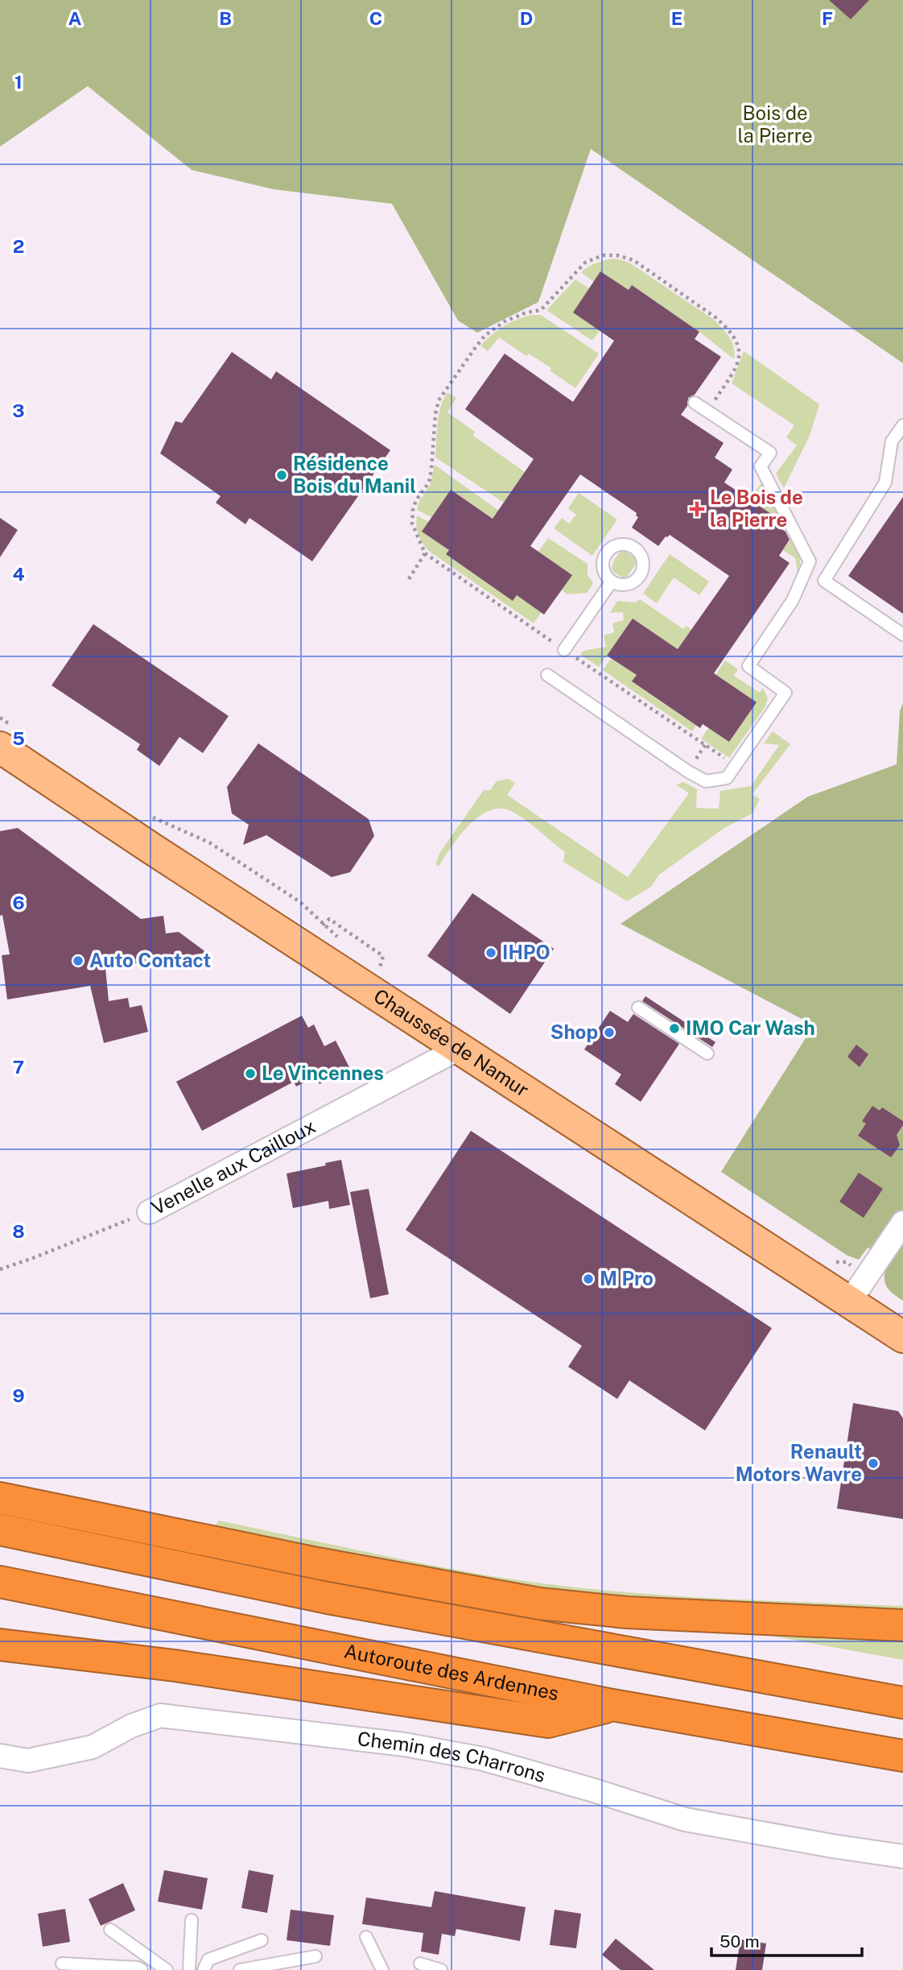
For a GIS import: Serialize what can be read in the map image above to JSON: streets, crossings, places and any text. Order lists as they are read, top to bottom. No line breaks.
{"streets":{"highway":["Autoroute des Ardennes"],"main road":["Chaussée de Namur"],"street":["Venelle aux Cailloux","Chemin des Charrons"]},"crossings":[["Chaussée de Namur","Venelle aux Cailloux"]],"parks":["Bois de la Pierre"],"places":{"other":["Résidence Bois du Manil","IHPO","Auto Contact","IMO Car Wash","Shop","Le Vincennes","M Pro","Renault Motors Wavre"],"health":["Le Bois de la Pierre"]},"scale_bar":"50 m","grid":{"columns":["A","B","C","D","E","F"],"rows":["1","2","3","4","5","6","7","8","9"]}}
